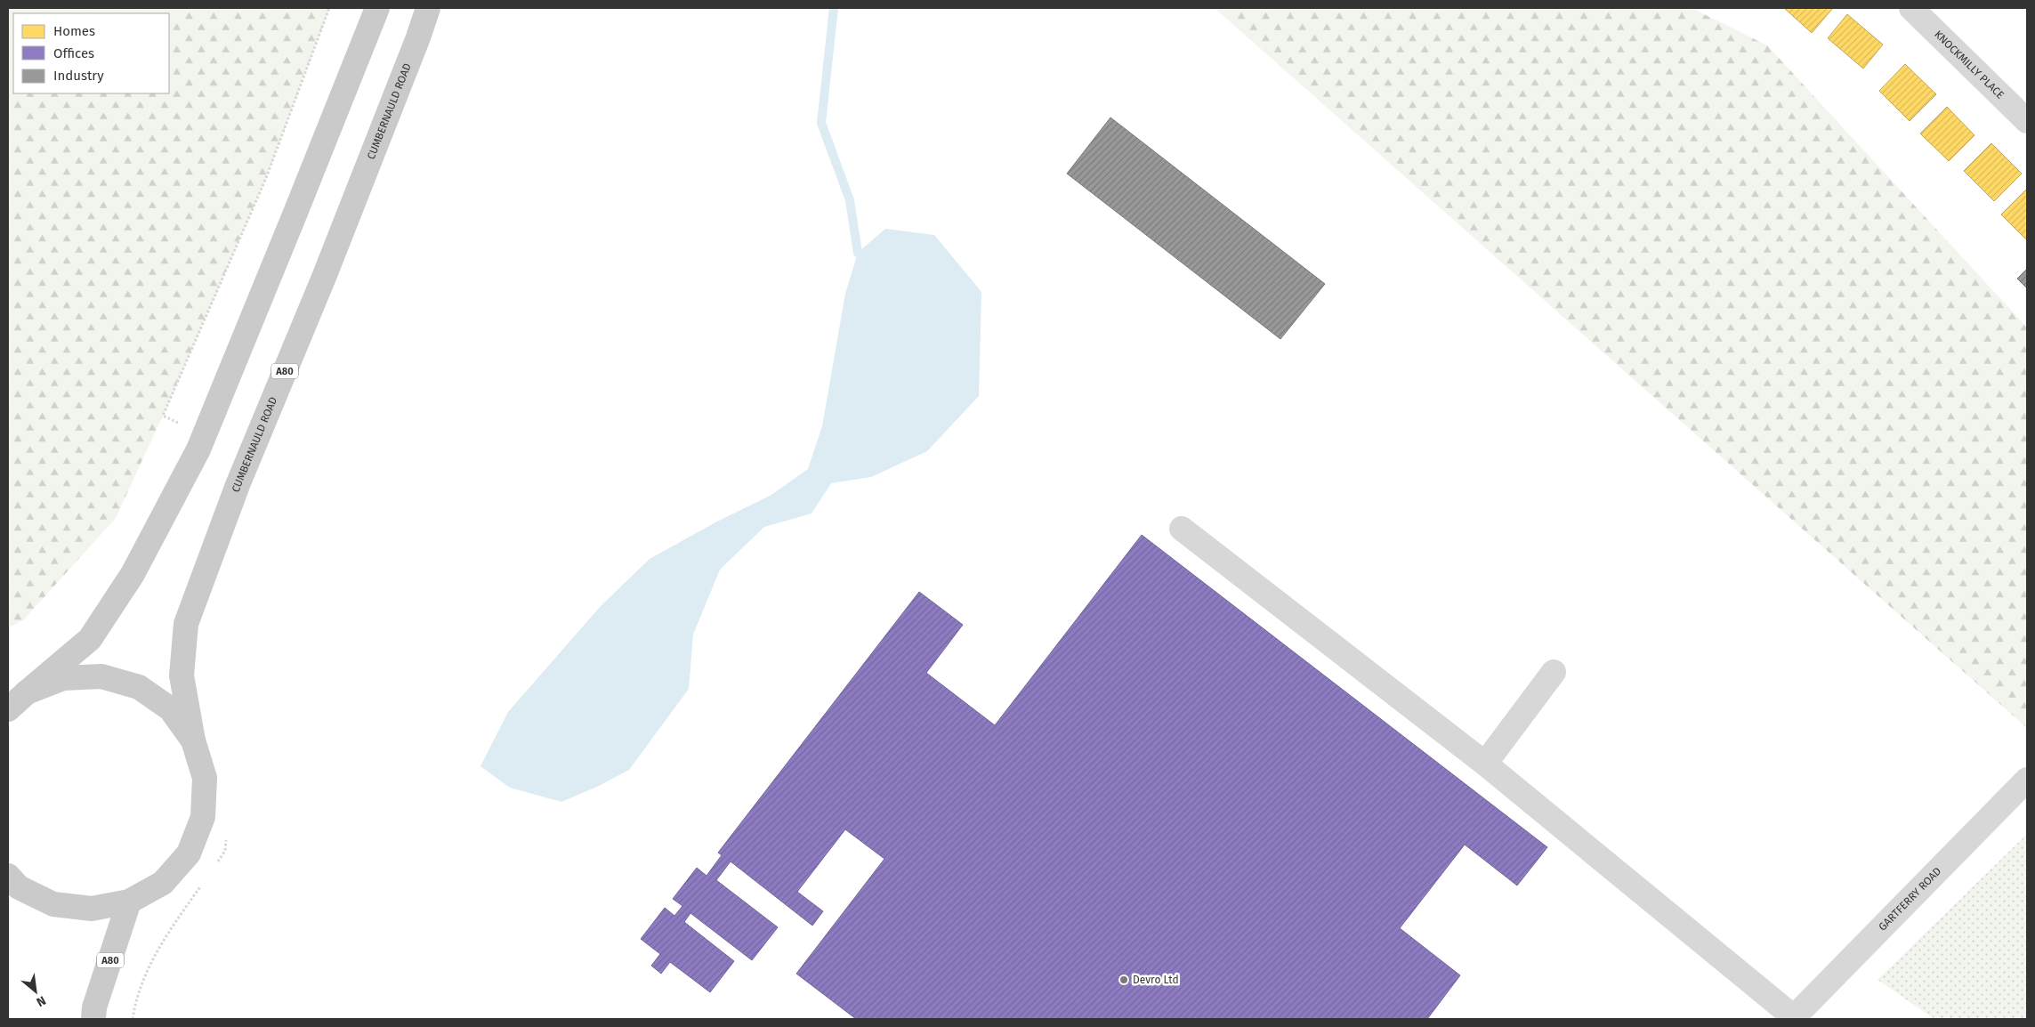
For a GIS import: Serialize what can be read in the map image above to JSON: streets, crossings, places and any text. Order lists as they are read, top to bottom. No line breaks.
{"streets":{"main road":["CUMBERNAULD ROAD","A80"],"street":["KNOCKMILLY PLACE","GARTFERRY ROAD"]},"places":["Devro Ltd"],"legend":["Homes","Offices","Industry"],"north":"bottom right"}
